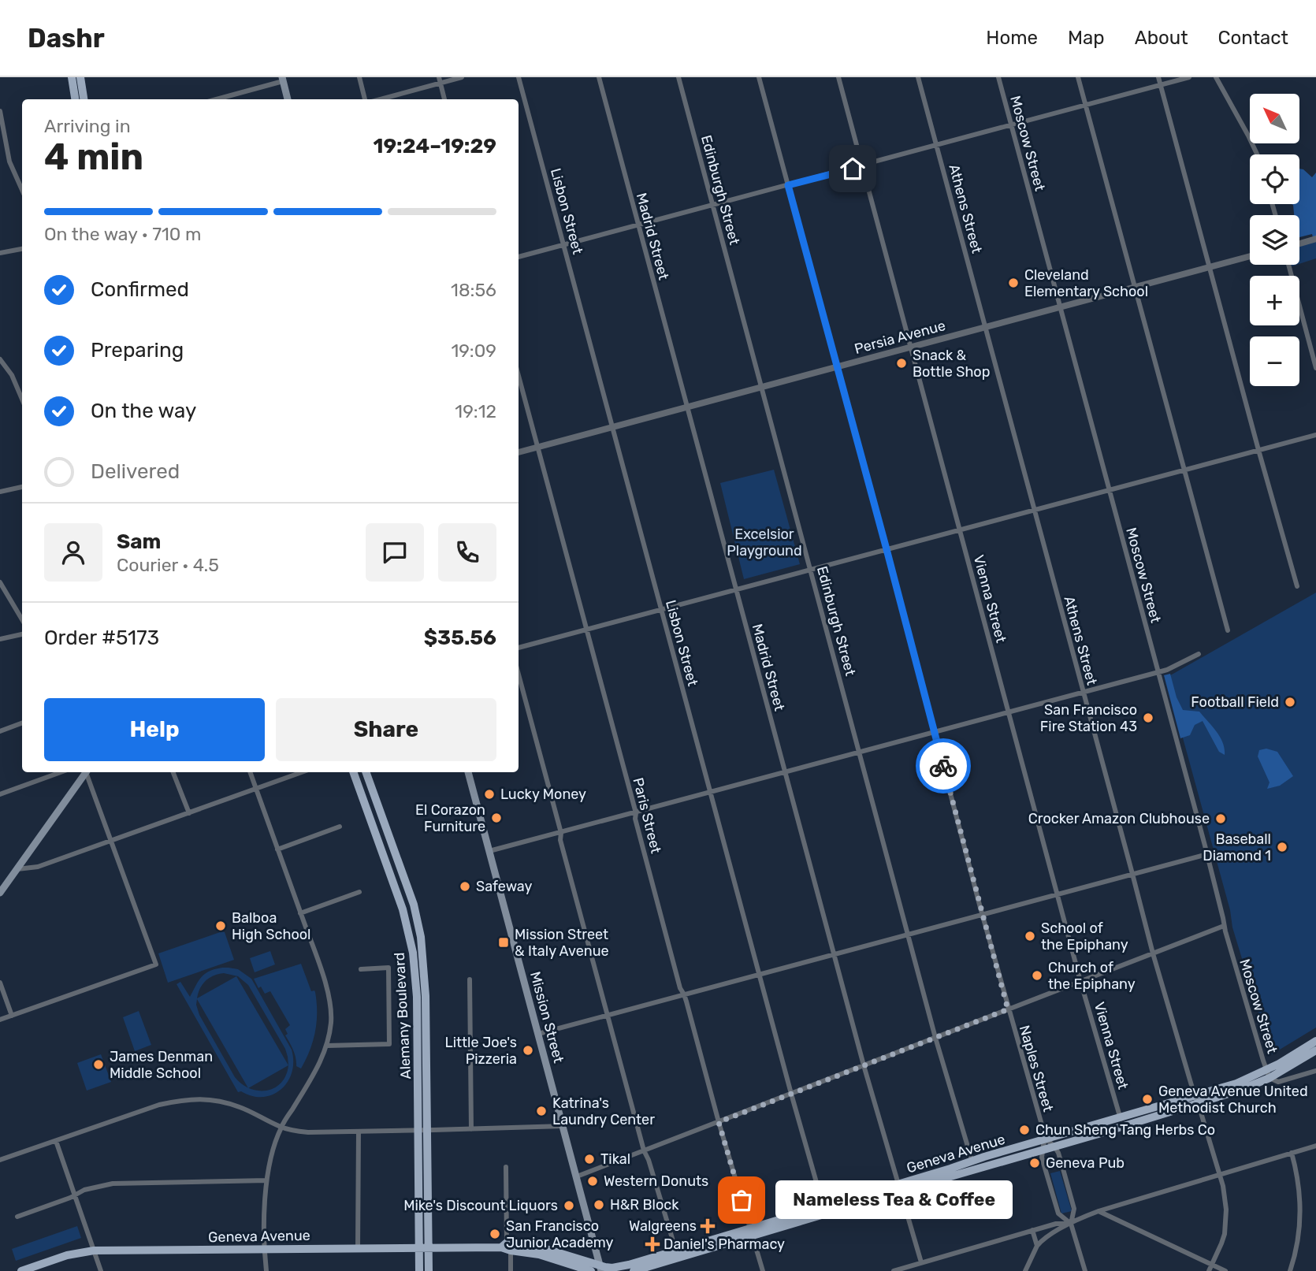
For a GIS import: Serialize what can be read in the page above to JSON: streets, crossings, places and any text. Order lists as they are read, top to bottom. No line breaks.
{"streets":{"main road":["Alemany Boulevard","Mission Street","Geneva Avenue"],"street":["Moscow Street","Edinburgh Street","Athens Street","Lisbon Street","Madrid Street","Persia Avenue","Vienna Street","Paris Street","Naples Street"]},"crossings":[["Moscow Street","Persia Avenue"],["Moscow Street","Geneva Avenue"],["Edinburgh Street","Persia Avenue"],["Edinburgh Street","Geneva Avenue"],["Athens Street","Persia Avenue"],["Athens Street","Geneva Avenue"],["Lisbon Street","Persia Avenue"],["Lisbon Street","Geneva Avenue"],["Madrid Street","Persia Avenue"],["Madrid Street","Geneva Avenue"],["Persia Avenue","Vienna Street"],["Persia Avenue","Paris Street"],["Persia Avenue","Naples Street"],["Vienna Street","Geneva Avenue"],["Paris Street","Geneva Avenue"],["Alemany Boulevard","Geneva Avenue"],["Mission Street","Geneva Avenue"],["Naples Street","Geneva Avenue"]],"parks":["Excelsior Playground"],"places":{"other":["Cleveland Elementary School","Snack & Bottle Shop","Football Field","San Francisco Fire Station 43","Lucky Money","El Corazon Furniture","Crocker Amazon Clubhouse","Baseball Diamond 1","Safeway","Balboa High School","School of the Epiphany","Church of the Epiphany","Little Joe's Pizzeria","James Denman Middle School","Geneva Avenue United Methodist Church","Katrina's Laundry Center","Chun Sheng Tang Herbs Co","Tikal","Geneva Pub","Western Donuts","Nameless Tea & Coffee","H&R Block","Mike's Discount Liquors","San Francisco Junior Academy"],"transit":["Mission Street & Italy Avenue"],"health":["Walgreens","Daniel's Pharmacy"]},"north":"top left","page":{"header":"Dashr","nav":["Home","Map","About","Contact"],"map_buttons":["+","−"],"heading":["4 min","Arriving in","19:24–19:29"],"panel":["Sam","Courier · 4.5","Order #5173","$35.56"],"bar":"On the way · 710 m","list":[["Confirmed","18:56"],["Preparing","19:09"],["On the way","19:12"],"Delivered"],"buttons":["Help","Share"],"bubble":"Nameless Tea & Coffee"}}
